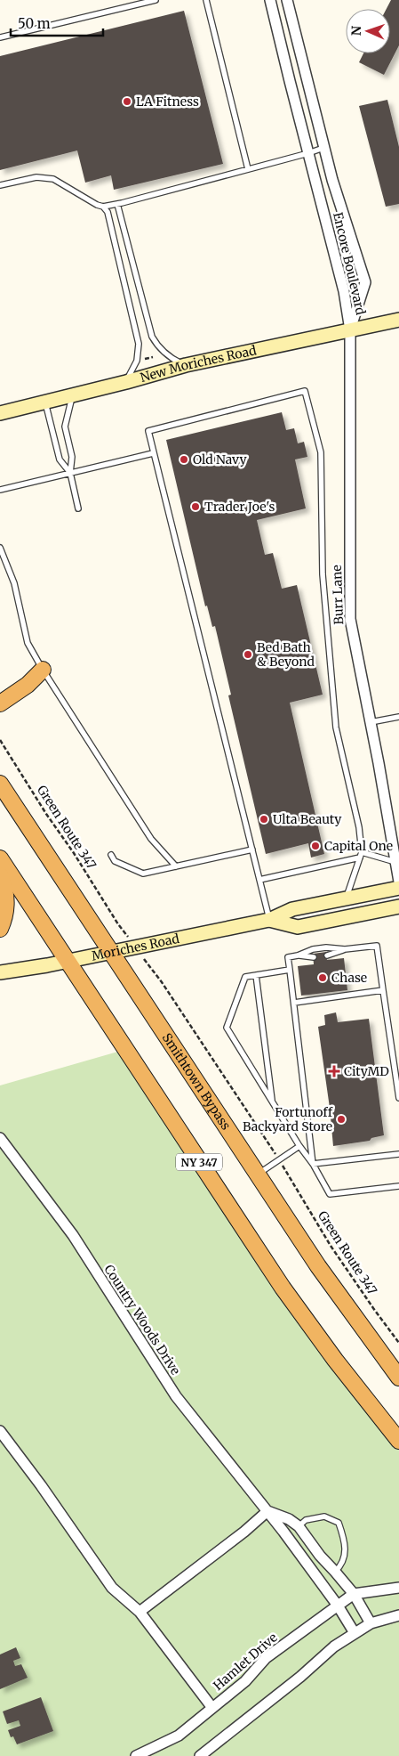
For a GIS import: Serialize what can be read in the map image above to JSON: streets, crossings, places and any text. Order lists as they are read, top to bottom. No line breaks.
{"streets":{"highway":["Smithtown Bypass","NY 347"],"main road":["New Moriches Road","Moriches Road"],"street":["Encore Boulevard","Burr Lane","Country Woods Drive","Hamlet Drive"],"path":["Green Route 347"]},"crossings":[["Encore Boulevard","New Moriches Road"],["Encore Boulevard","Burr Lane"],["New Moriches Road","Burr Lane"],["Moriches Road","Smithtown Bypass"],["Moriches Road","NY 347"],["Country Woods Drive","Hamlet Drive"]],"places":{"other":["LA Fitness","Old Navy","Trader Joe's","Bed Bath & Beyond","Ulta Beauty","Capital One","Chase","Fortunoff Backyard Store"],"health":["CityMD"]},"scale_bar":"50 m","north":"left"}
